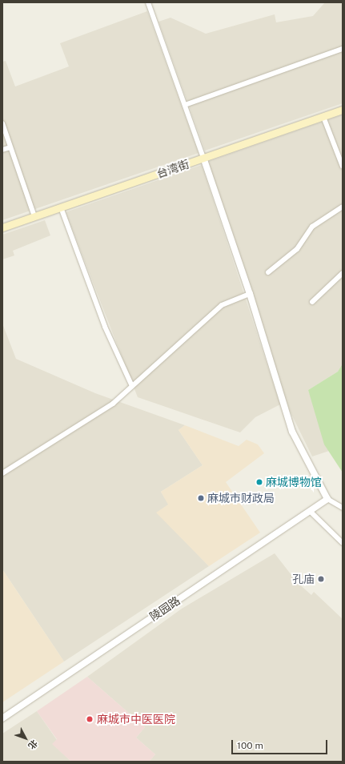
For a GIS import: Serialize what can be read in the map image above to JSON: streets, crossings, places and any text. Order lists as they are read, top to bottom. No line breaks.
{"streets":{"main road":["台湾街"],"street":["陵园路"]},"places":["麻城博物馆","麻城市财政局","孔庙","麻城市中医医院"],"scale_bar":"100 m","north":"bottom right"}
